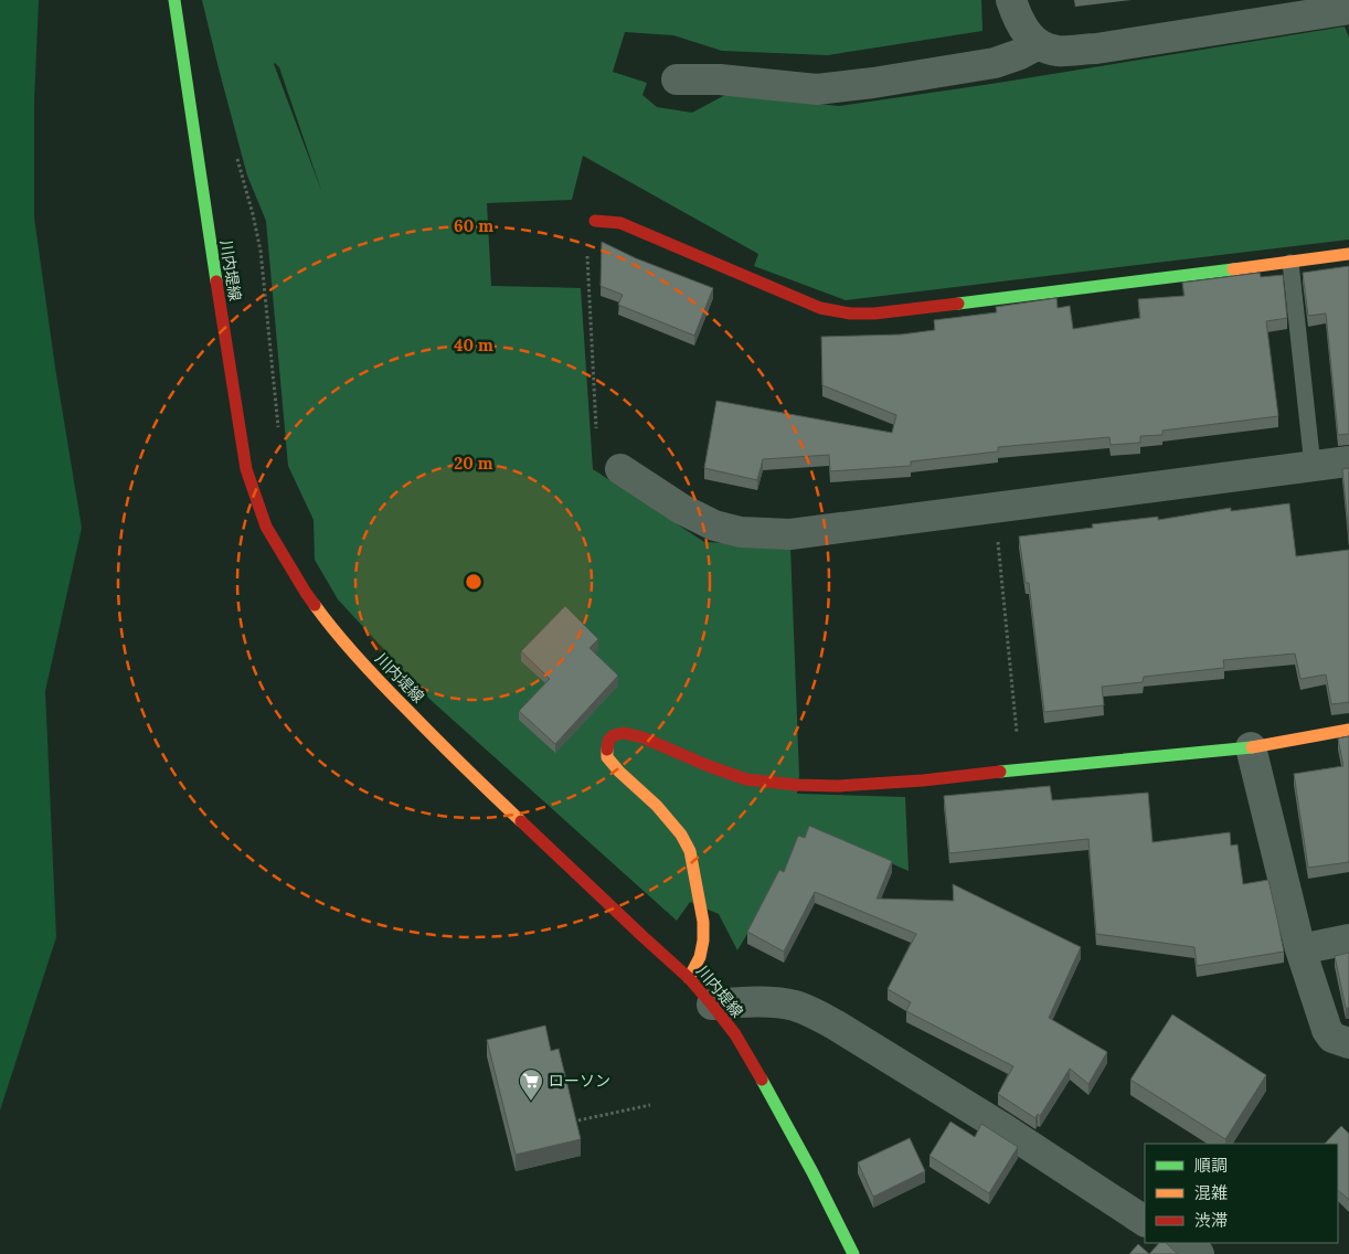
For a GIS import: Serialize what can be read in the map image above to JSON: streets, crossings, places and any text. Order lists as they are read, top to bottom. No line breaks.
{"streets":{"street":["川内堤線"]},"places":{"supermarket":["ローソン"]},"legend":["順調","混雑","渋滞"],"rings":["60 m","40 m","20 m"]}
